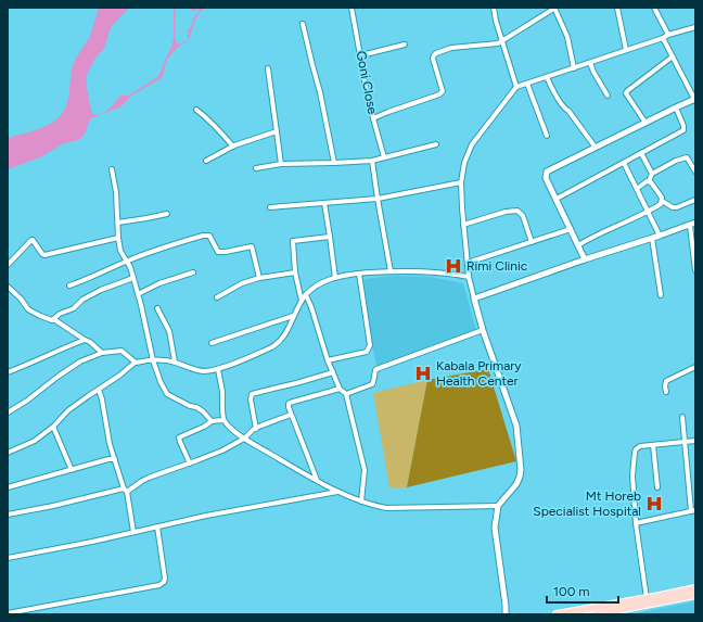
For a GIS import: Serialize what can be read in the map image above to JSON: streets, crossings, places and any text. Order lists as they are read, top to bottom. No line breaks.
{"streets":{"street":["Goni Close"]},"places":{"hospital":["Rimi Clinic","Kabala Primary Health Center","Mt Horeb Specialist Hospital"]},"scale_bar":"100 m"}
